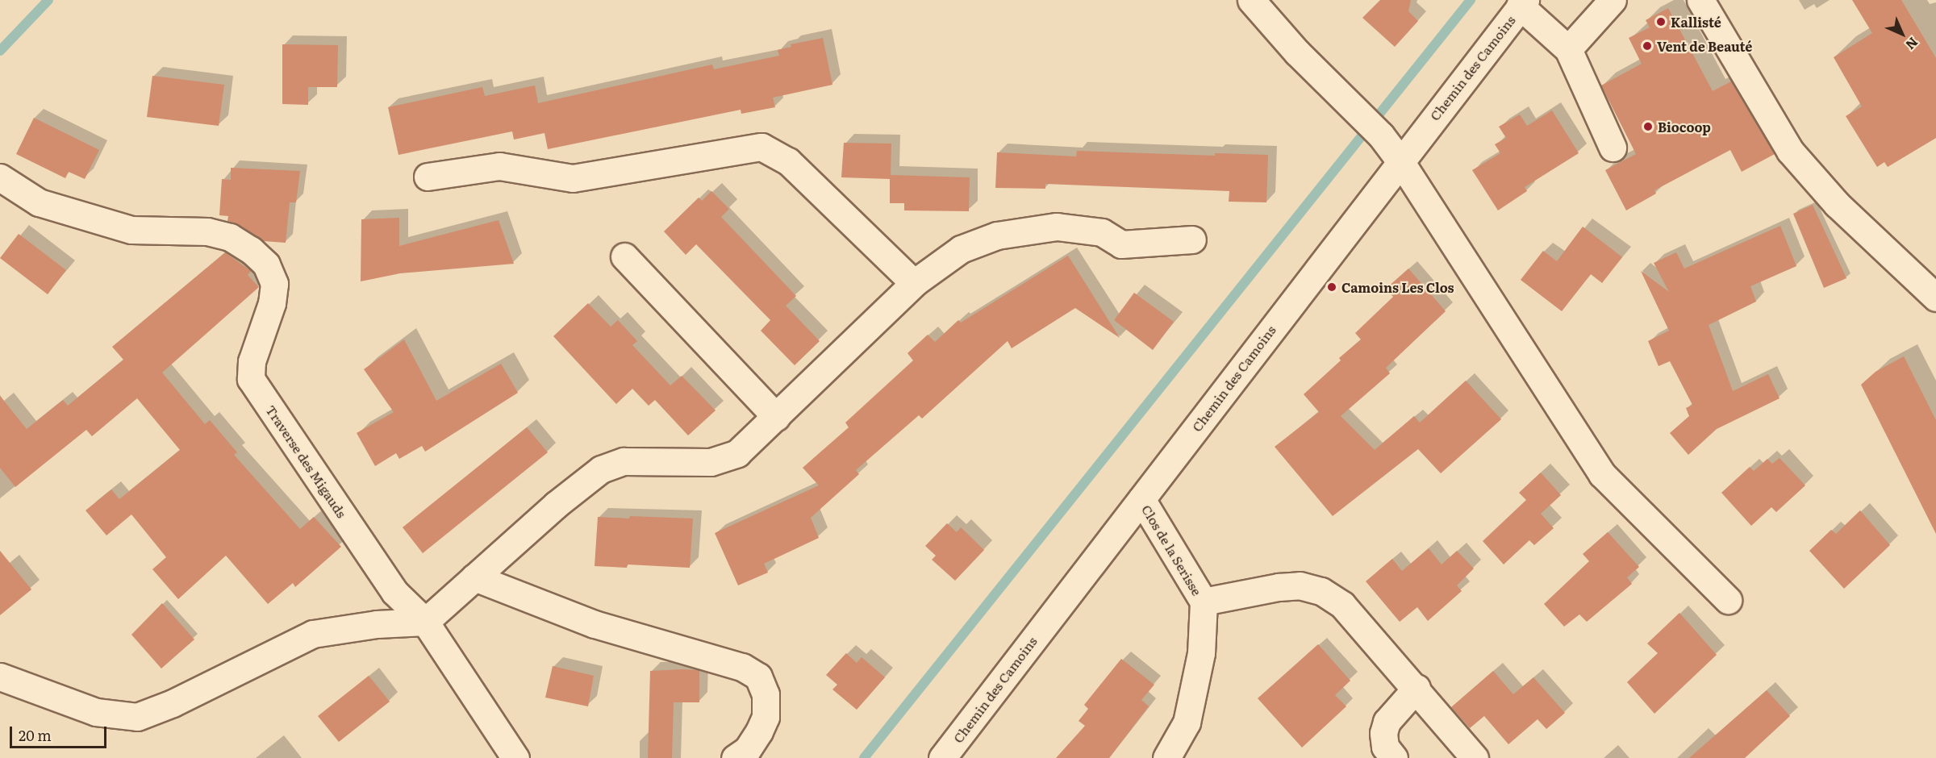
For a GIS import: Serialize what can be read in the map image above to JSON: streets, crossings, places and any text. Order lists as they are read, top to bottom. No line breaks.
{"streets":{"street":["Chemin des Camoins","Traverse des Migauds","Clos de la Serisse"]},"crossings":[["Chemin des Camoins","Clos de la Serisse"]],"places":["Kallisté","Vent de Beauté","Biocoop","Camoins Les Clos"],"scale_bar":"20 m","north":"bottom right"}
